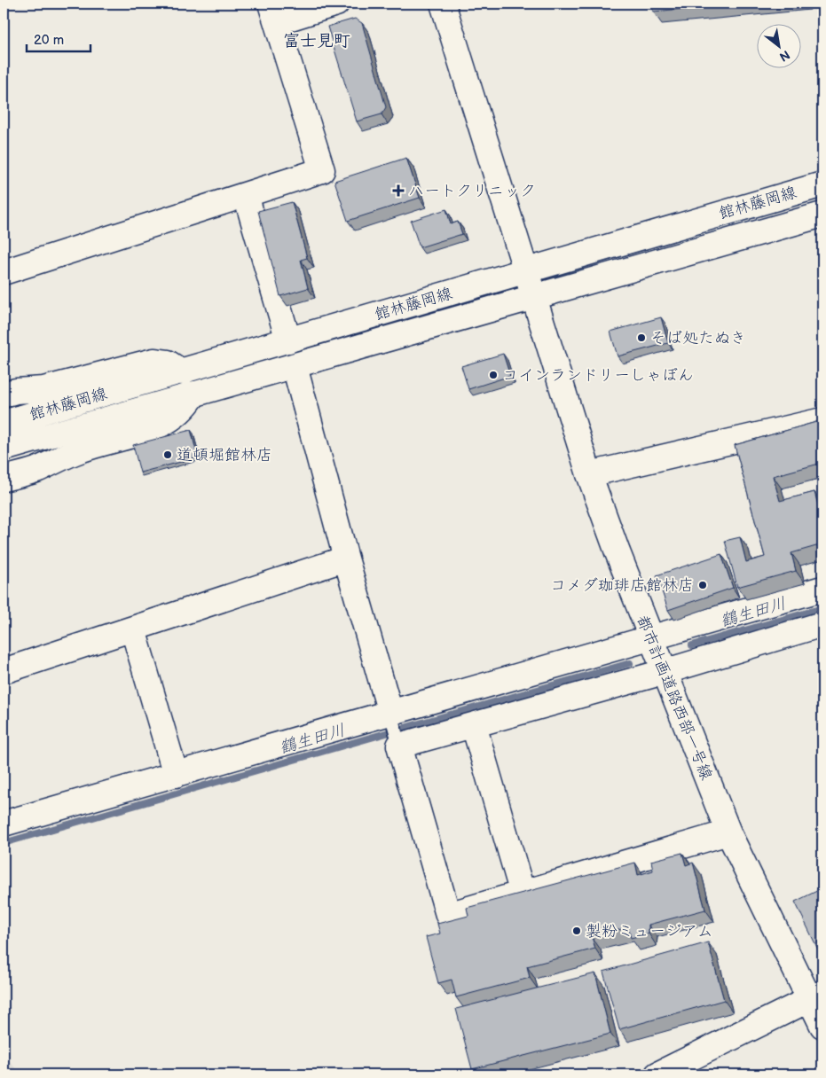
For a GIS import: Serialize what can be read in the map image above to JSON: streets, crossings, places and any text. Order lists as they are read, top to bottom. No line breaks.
{"streets":{"street":["館林藤岡線","都市計画道路西部一号線"]},"crossings":[["館林藤岡線","都市計画道路西部一号線"]],"districts":["富士見町"],"water":["鶴生田川"],"places":{"health":["ハートクリニック"],"other":["そば処たぬき","コインランドリーしゃぼん","道頓堀館林店","コメダ珈琲店館林店","製粉ミュージアム"]},"scale_bar":"20 m","north":"bottom right"}
